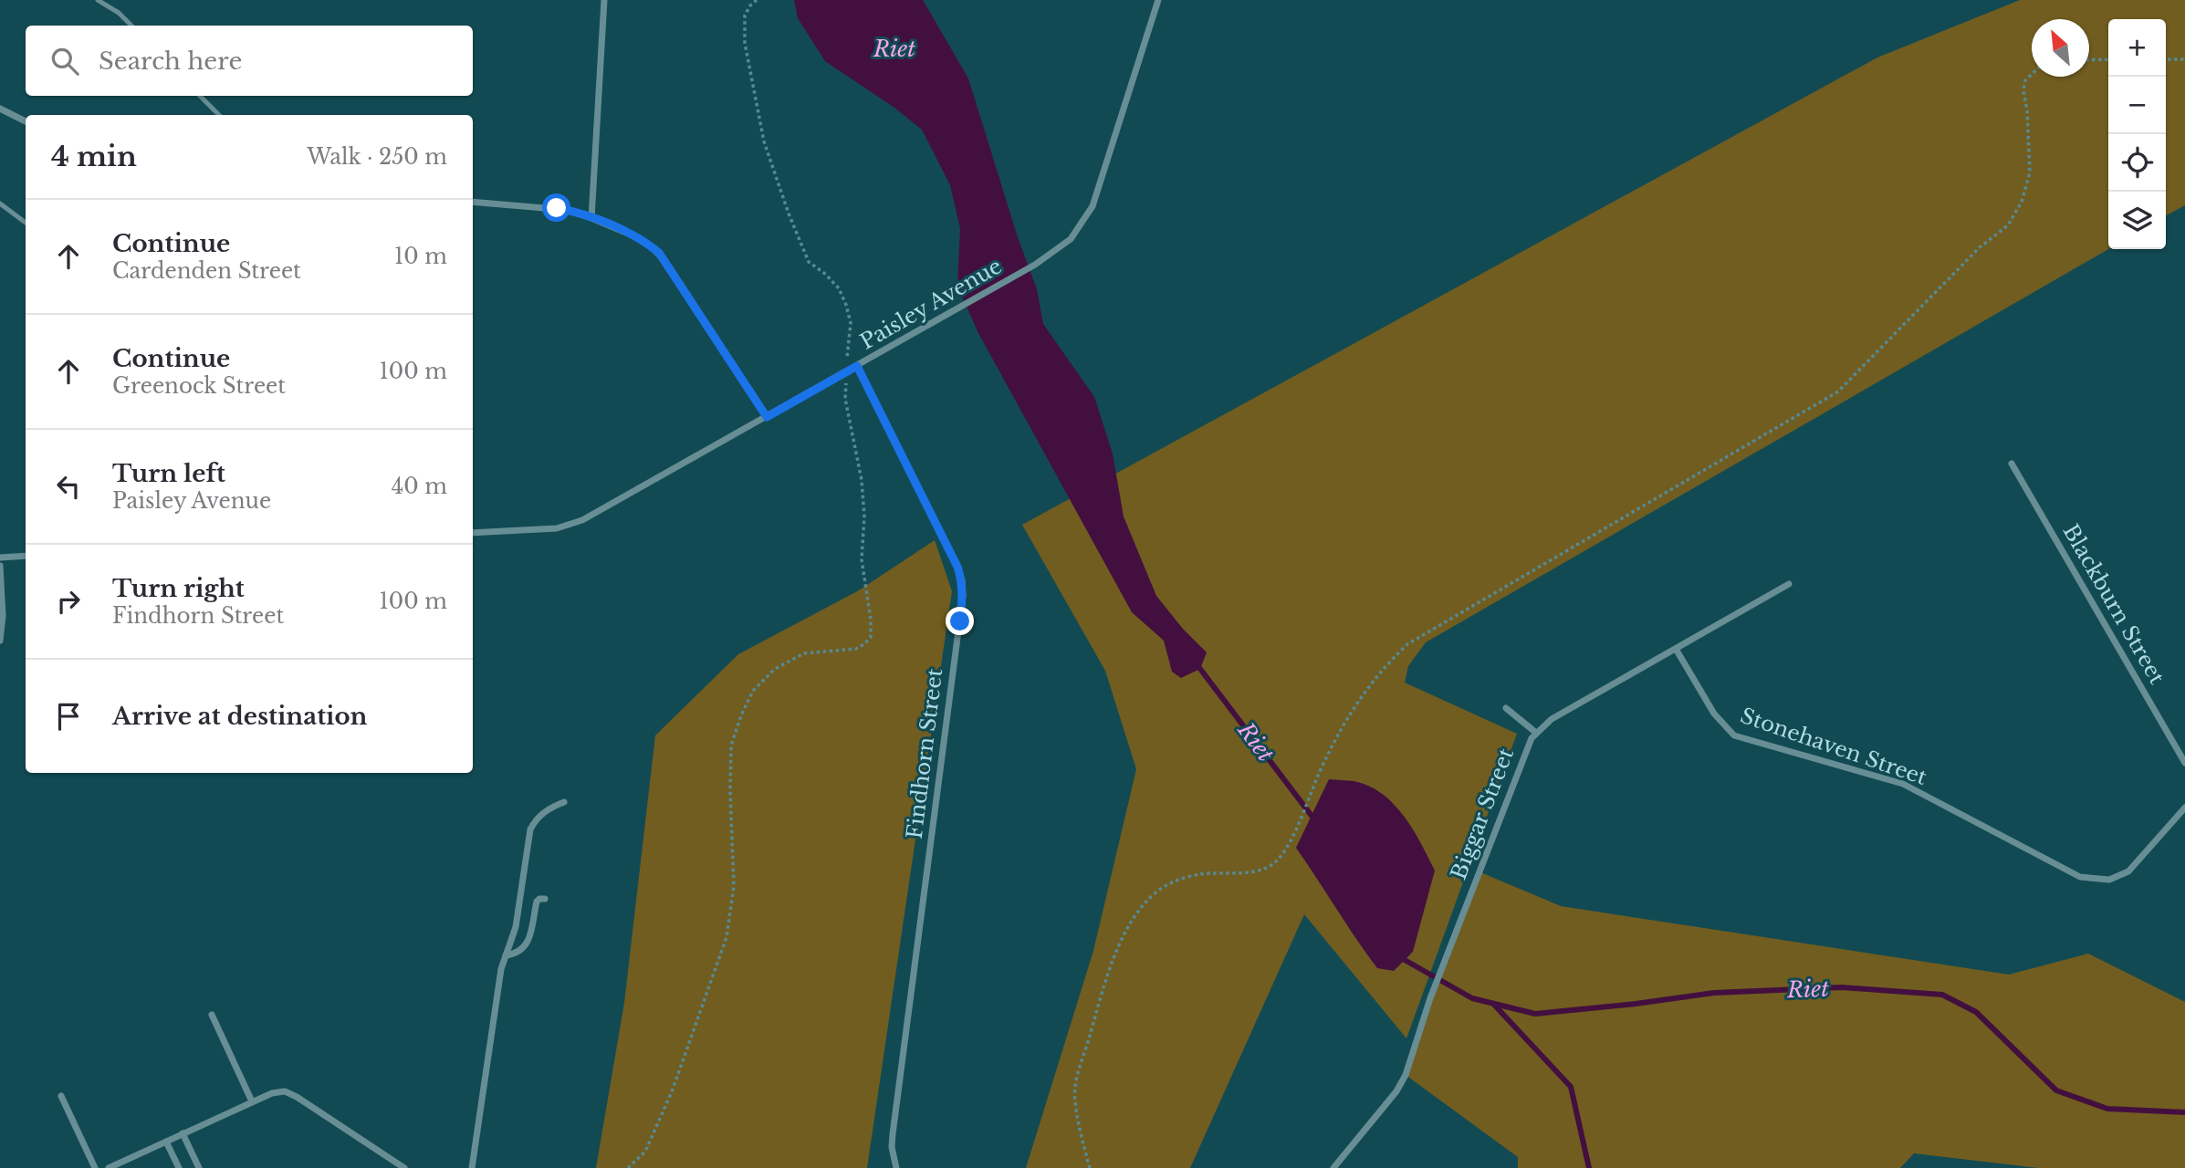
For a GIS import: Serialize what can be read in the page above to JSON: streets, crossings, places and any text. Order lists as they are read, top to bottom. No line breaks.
{"streets":{"street":["Paisley Avenue","Blackburn Street","Stonehaven Street","Findhorn Street","Biggar Street"]},"crossings":[["Paisley Avenue","Findhorn Street"],["Stonehaven Street","Biggar Street"]],"water":["Riet"],"north":"top left","page":{"map_buttons":["+","−"],"search":"Search here","heading":["4 min","Walk · 250 m"],"list":[["Continue","Cardenden Street","10 m"],["Continue","Greenock Street","100 m"],["Turn left","Paisley Avenue","40 m"],["Turn right","Findhorn Street","100 m"],"Arrive at destination"]}}
